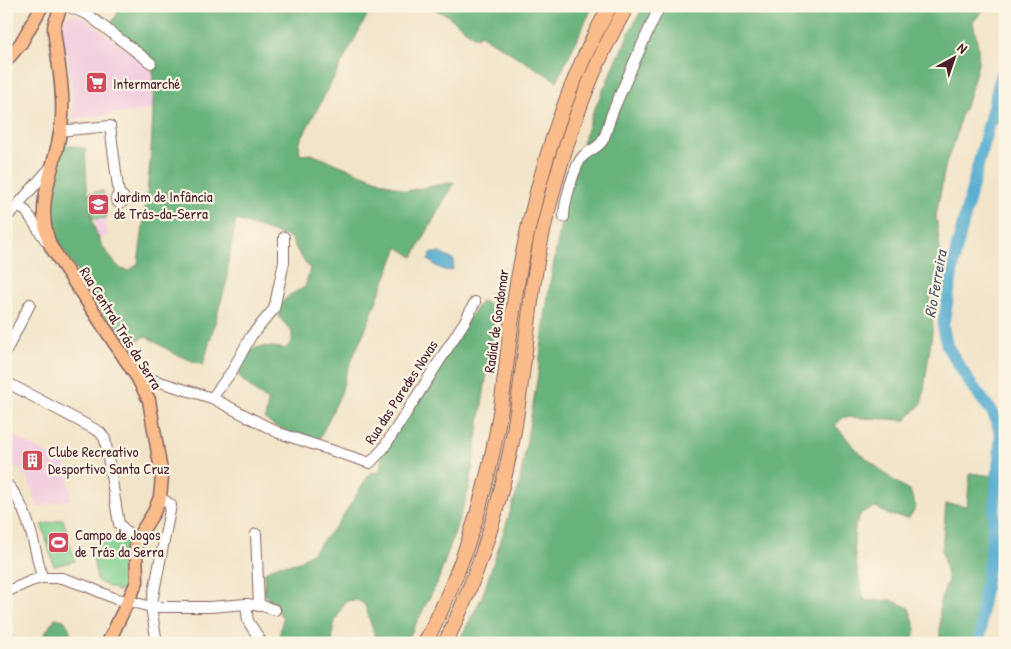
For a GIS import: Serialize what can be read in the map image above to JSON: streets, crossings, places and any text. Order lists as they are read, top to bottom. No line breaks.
{"streets":{"highway":["Radial de Gondomar"],"main road":["Rua Central Trás da Serra"],"street":["Rua das Paredes Novas"]},"crossings":[["Rua Central Trás da Serra","Rua das Paredes Novas"]],"water":["Rio Ferreira"],"places":{"supermarket":["Intermarché"],"school or university":["Jardim de Infância de Trás-da-Serra"],"building":["Clube Recreativo Desportivo Santa Cruz"],"sports":["Campo de Jogos de Trás da Serra"]},"north":"top right"}
